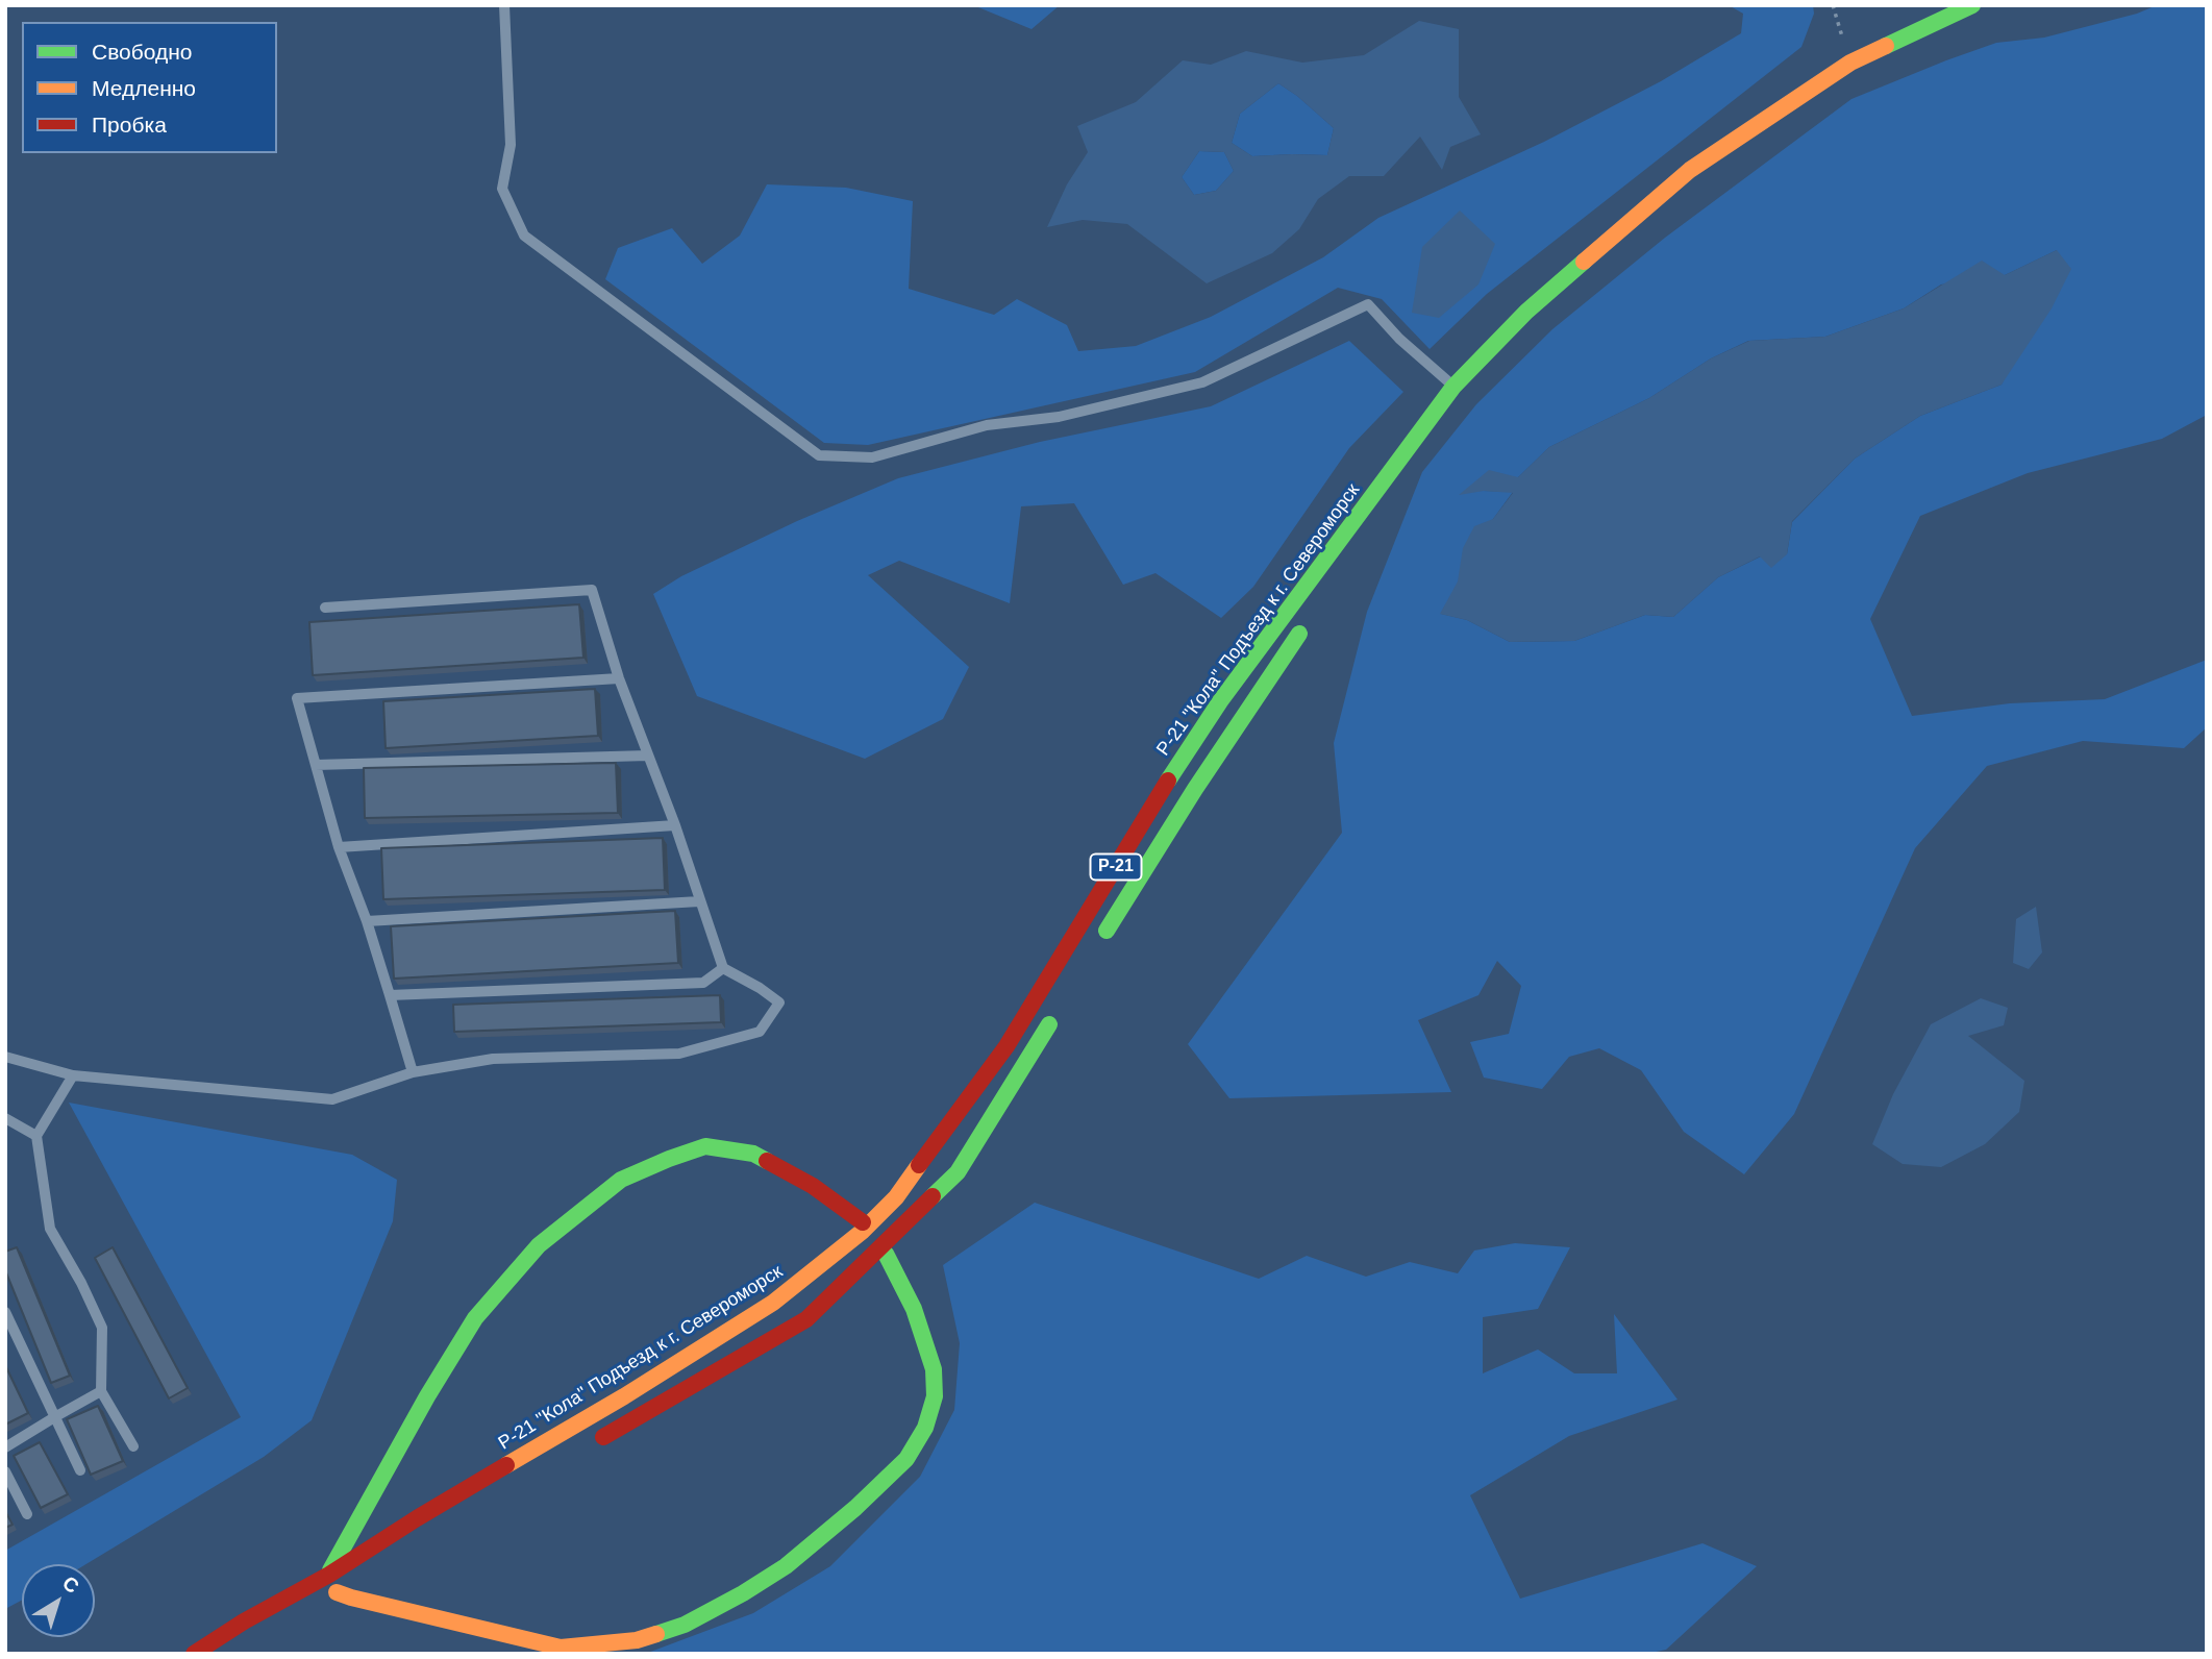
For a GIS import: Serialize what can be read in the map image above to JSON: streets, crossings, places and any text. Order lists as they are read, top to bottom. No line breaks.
{"streets":{"main road":["Р-21 \"Кола\" Подъезд к г. Североморск","Р-21"]},"legend":["Свободно","Медленно","Пробка"],"north":"top right"}
